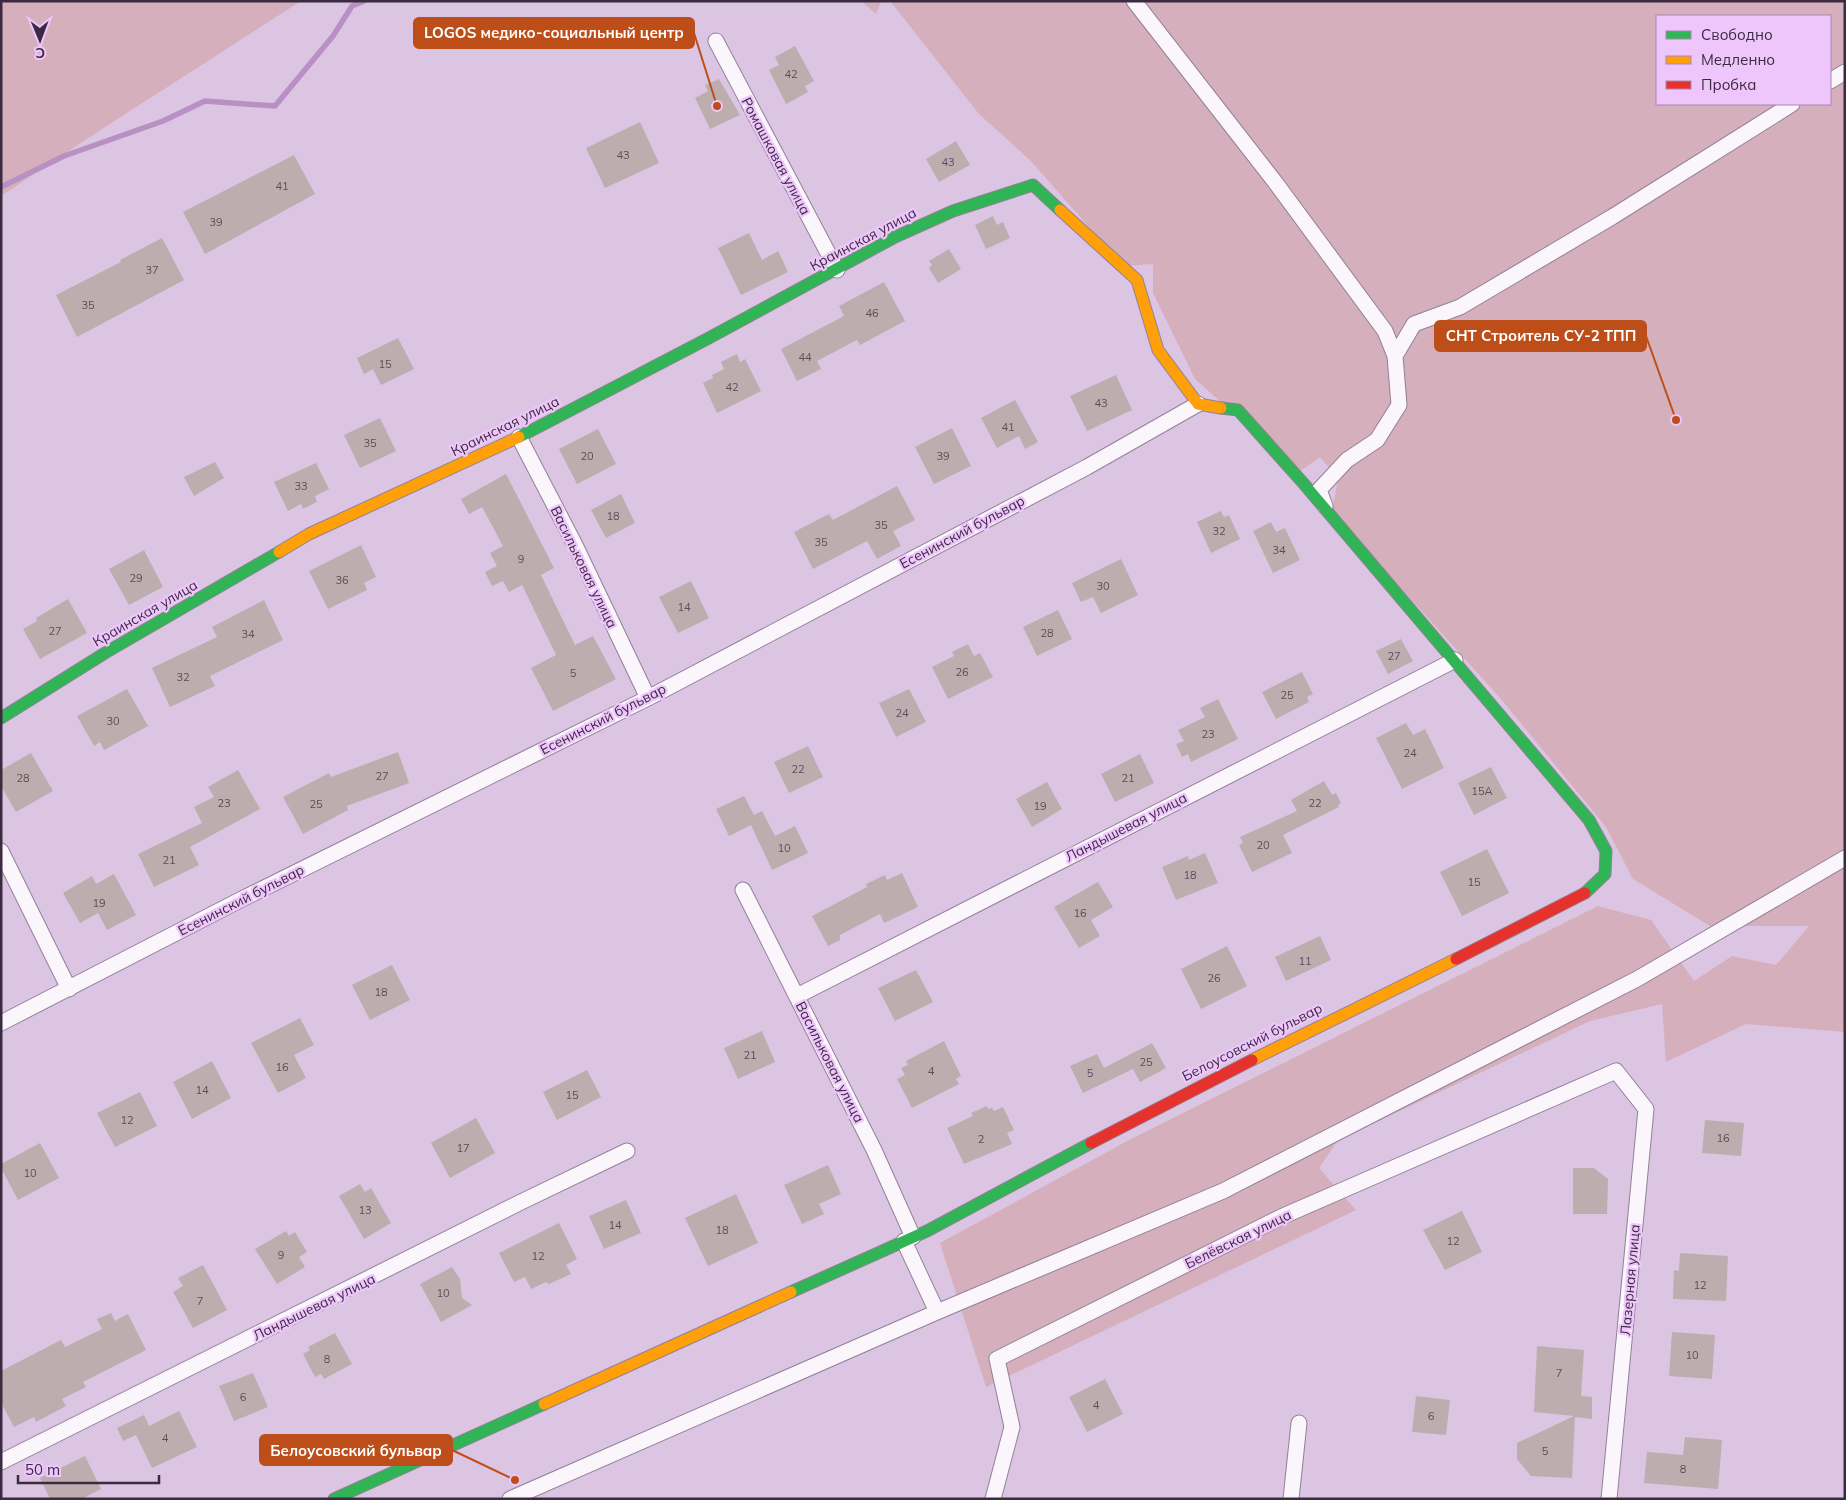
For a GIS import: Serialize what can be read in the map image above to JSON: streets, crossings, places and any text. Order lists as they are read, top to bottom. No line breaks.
{"streets":{"street":["Ромашковая улица","Краинская улица","Есенинский бульвар","Васильковая улица","Ландышевая улица","Белоусовский бульвар","Белёвская улица","Лазерная улица"]},"crossings":[["Ромашковая улица","Краинская улица"],["Краинская улица","Есенинский бульвар"],["Краинская улица","Васильковая улица"],["Есенинский бульвар","Васильковая улица"],["Васильковая улица","Ландышевая улица"],["Васильковая улица","Белоусовский бульвар"],["Ландышевая улица","Белоусовский бульвар"],["Белёвская улица","Лазерная улица"]],"places":["LOGOS медико-социальный центр","СНТ Строитель СУ-2 ТПП","Белоусовский бульвар"],"house_numbers":["42","43","43","41","39","37","35","46","44","15","42","43","41","35","20","39","33","18","35","32","35","34","9","29","36","30","14","27","28","34","27","26","5","32","25","24","30","23","24","22","27","28","21","15А","23","22","25","19","20","10","21","18","15","19","16","11","26","18","21","25","16","4","5","14","15","12","16","2","17","10","13","14","18","12","9","12","12","10","7","10","8","7","6","4","6","4","5","8"],"legend":["Свободно","Медленно","Пробка"],"scale_bar":"50 m","north":"bottom"}
